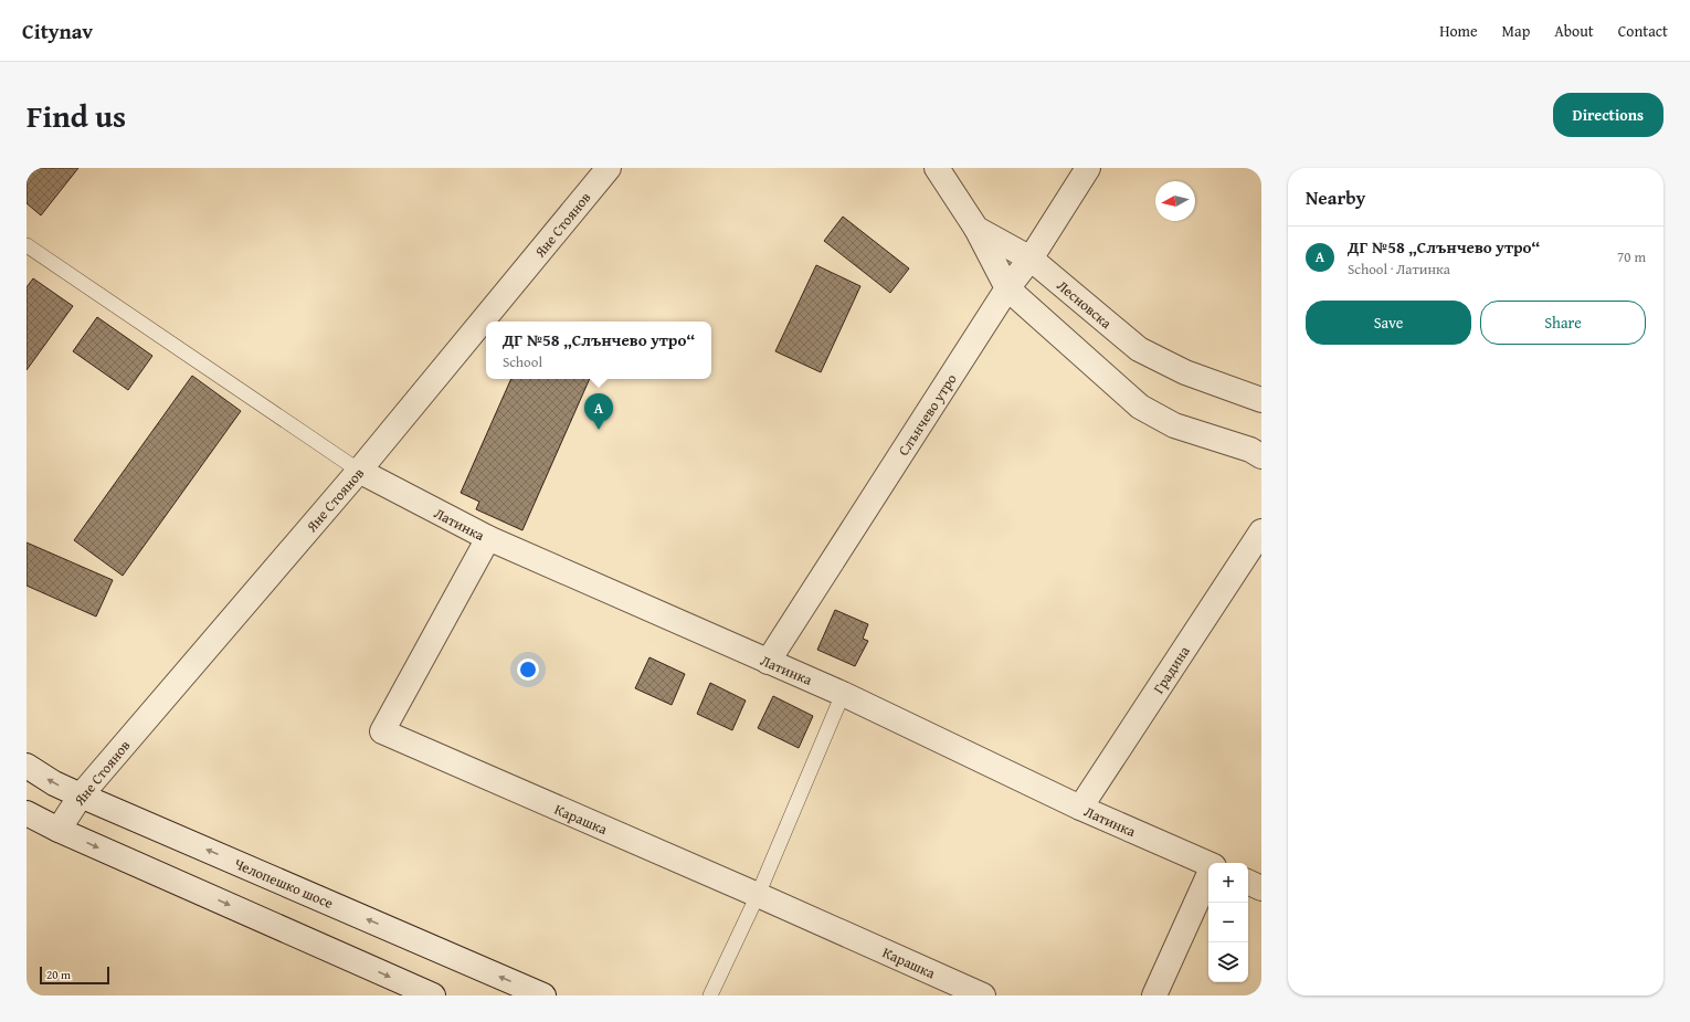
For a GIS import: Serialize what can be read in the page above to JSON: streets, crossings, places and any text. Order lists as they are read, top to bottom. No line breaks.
{"streets":{"street":["Яне Стоянов","Лесновска","Слънчево утро","Латинка","Градина","Карашка","Челопешко шосе"]},"crossings":[["Яне Стоянов","Латинка"],["Яне Стоянов","Челопешко шосе"],["Лесновска","Слънчево утро"],["Слънчево утро","Латинка"],["Латинка","Градина"],["Латинка","Карашка"]],"scale_bar":"20 m","north":"left","page":{"header":"Citynav","nav":["Home","Map","About","Contact"],"title":"Find us","buttons":["Directions",["Save","Share"]],"heading":"Nearby","list":[{"mark":"A","name":"ДГ №58 „Слънчево утро“","note":"School · Латинка","value":"70 m"}],"popup":["ДГ №58 „Слънчево утро“","School"],"pins":"A","map_buttons":["+","−"],"scale":"20 m"}}
